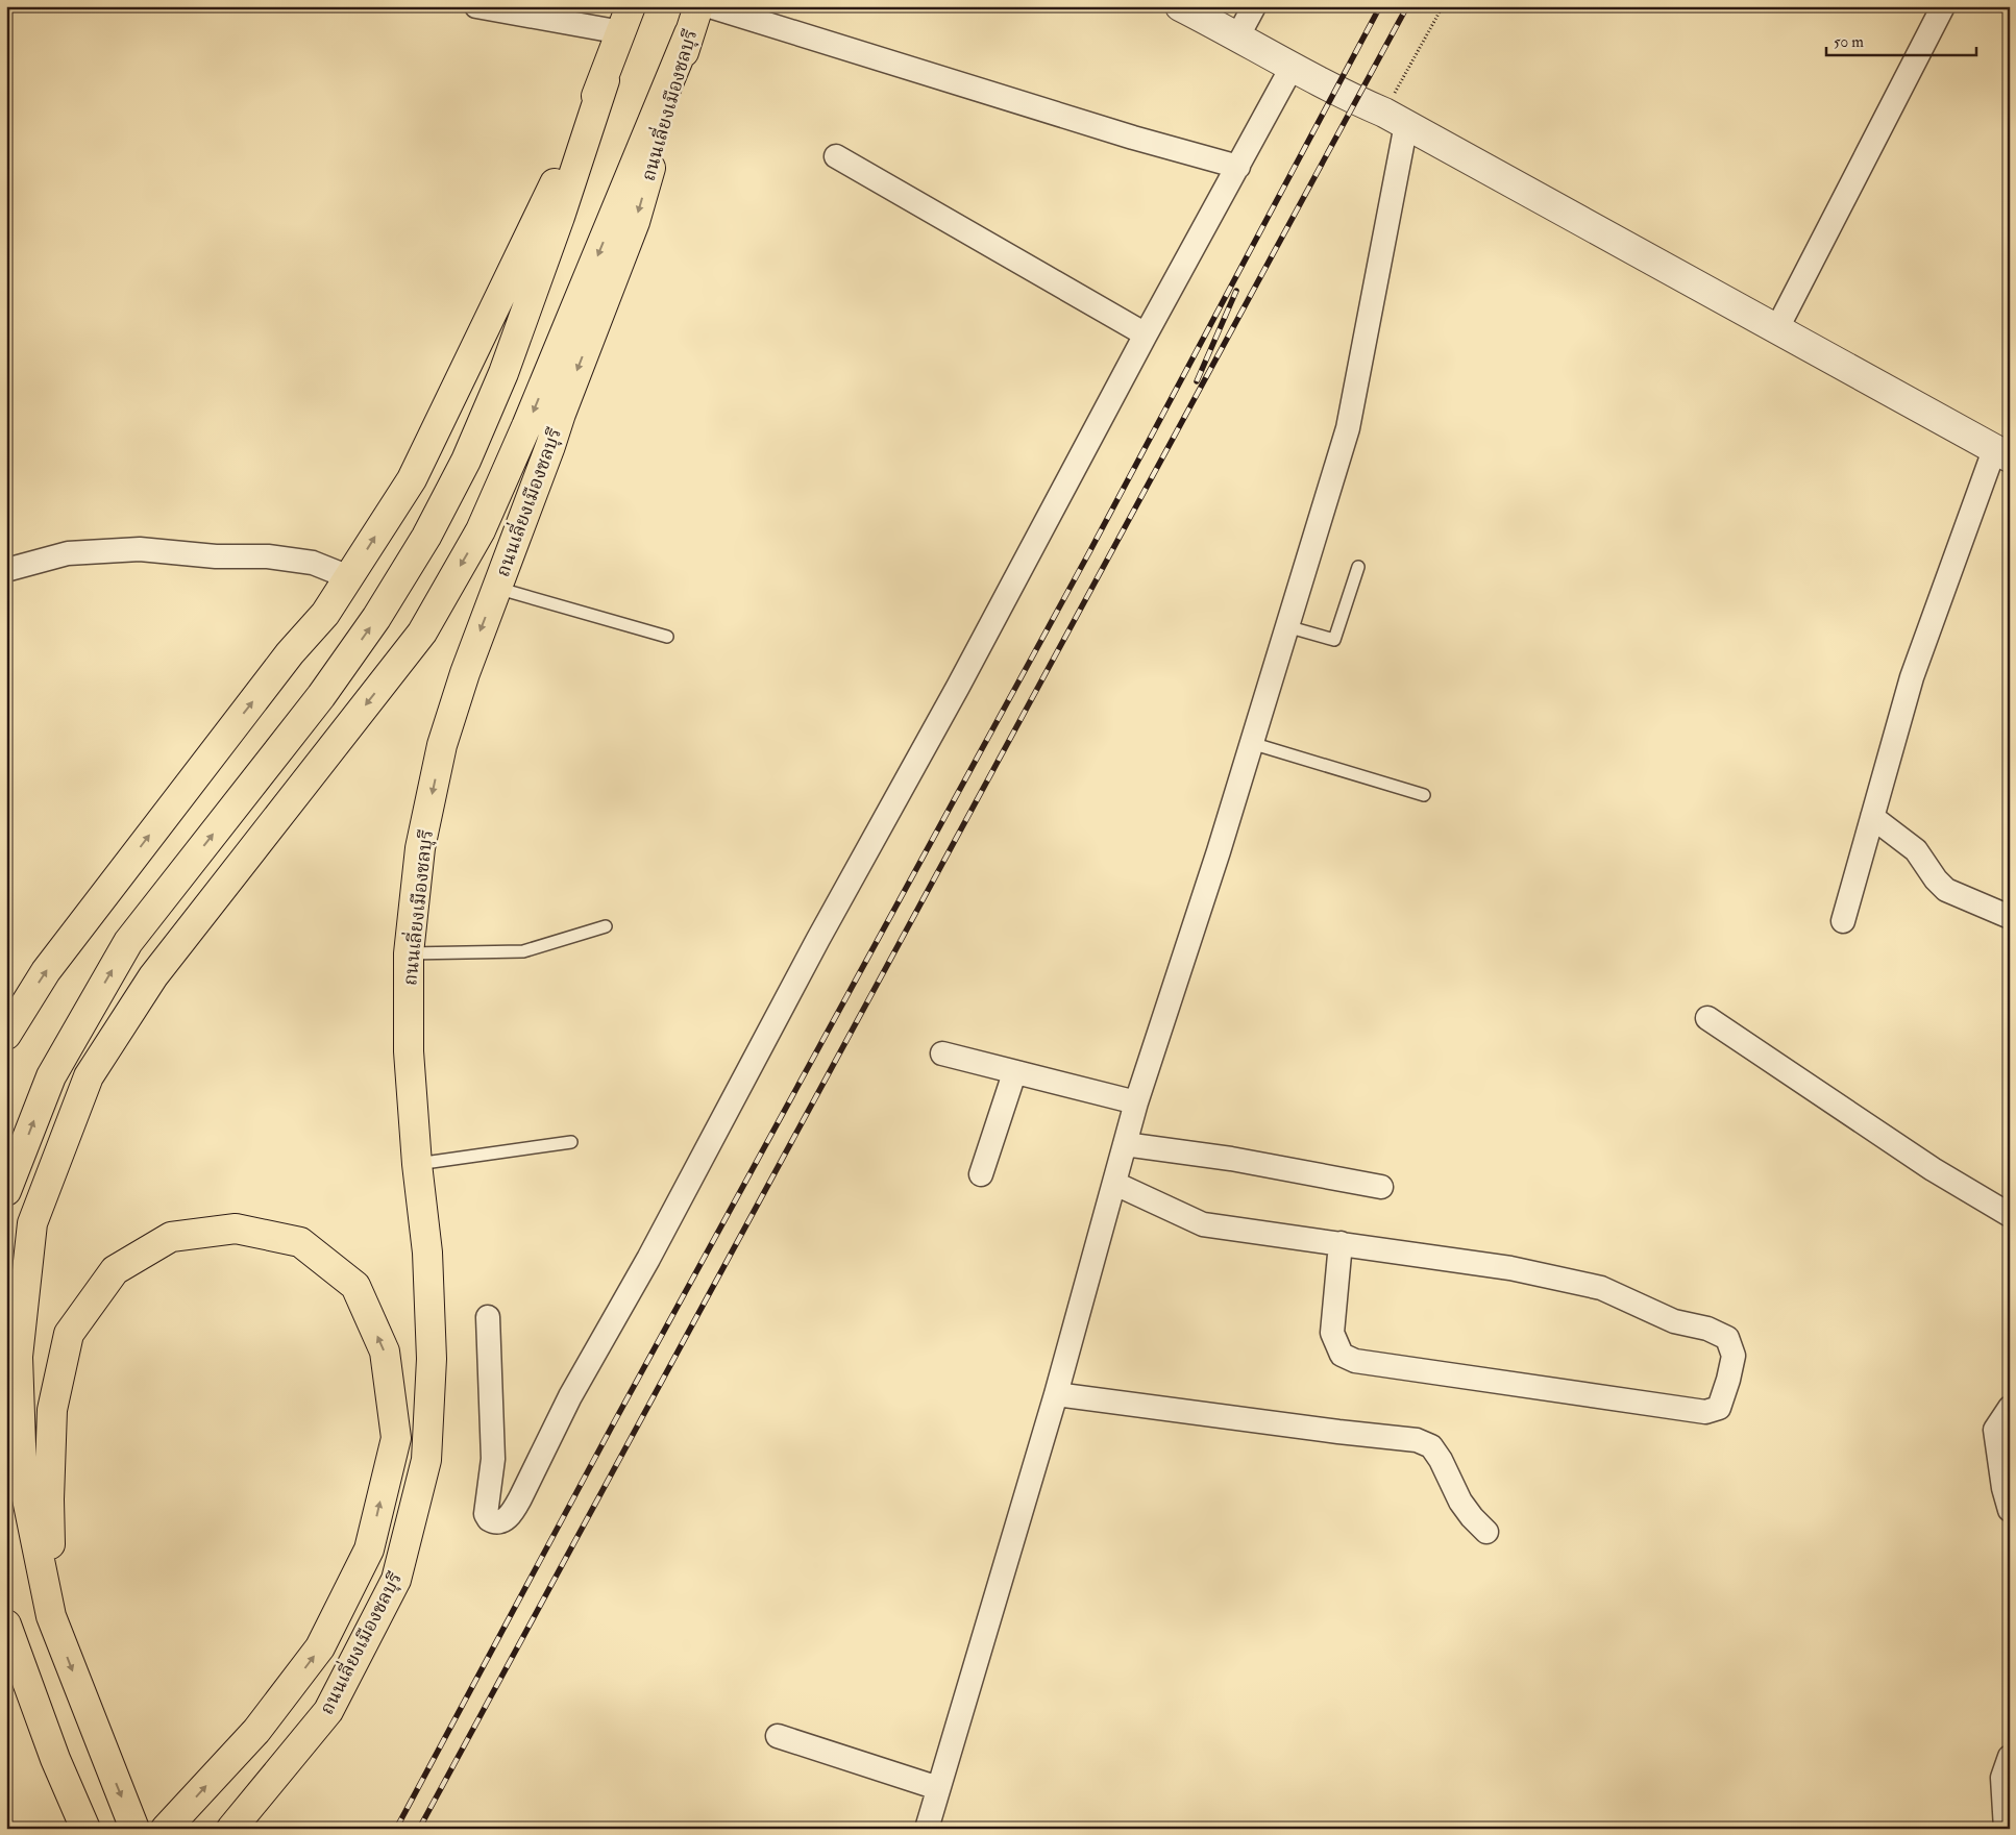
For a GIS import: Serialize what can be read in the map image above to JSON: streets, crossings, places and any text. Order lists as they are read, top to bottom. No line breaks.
{"streets":{"highway":["ถนนเลี่ยงเมืองชลบุรี"]},"scale_bar":"50 m"}
